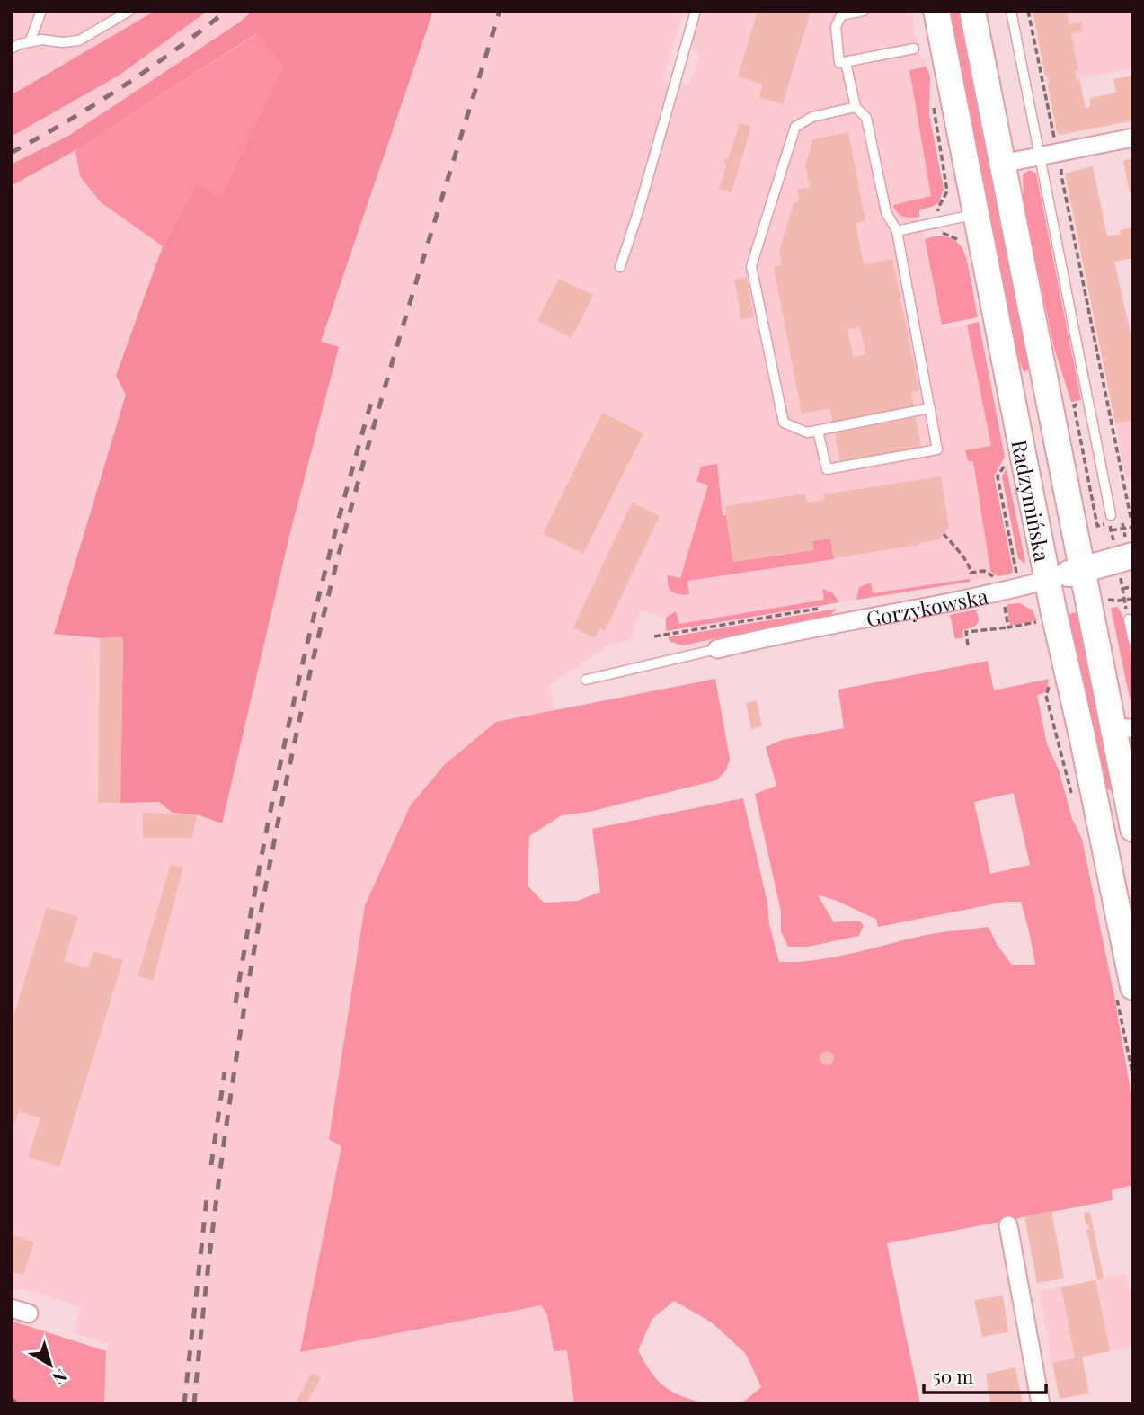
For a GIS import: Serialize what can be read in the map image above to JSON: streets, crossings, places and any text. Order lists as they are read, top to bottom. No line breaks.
{"streets":{"main road":["Radzymińska","Gorzykowska"]},"crossings":[["Radzymińska","Gorzykowska"]],"scale_bar":"50 m","north":"bottom right"}
